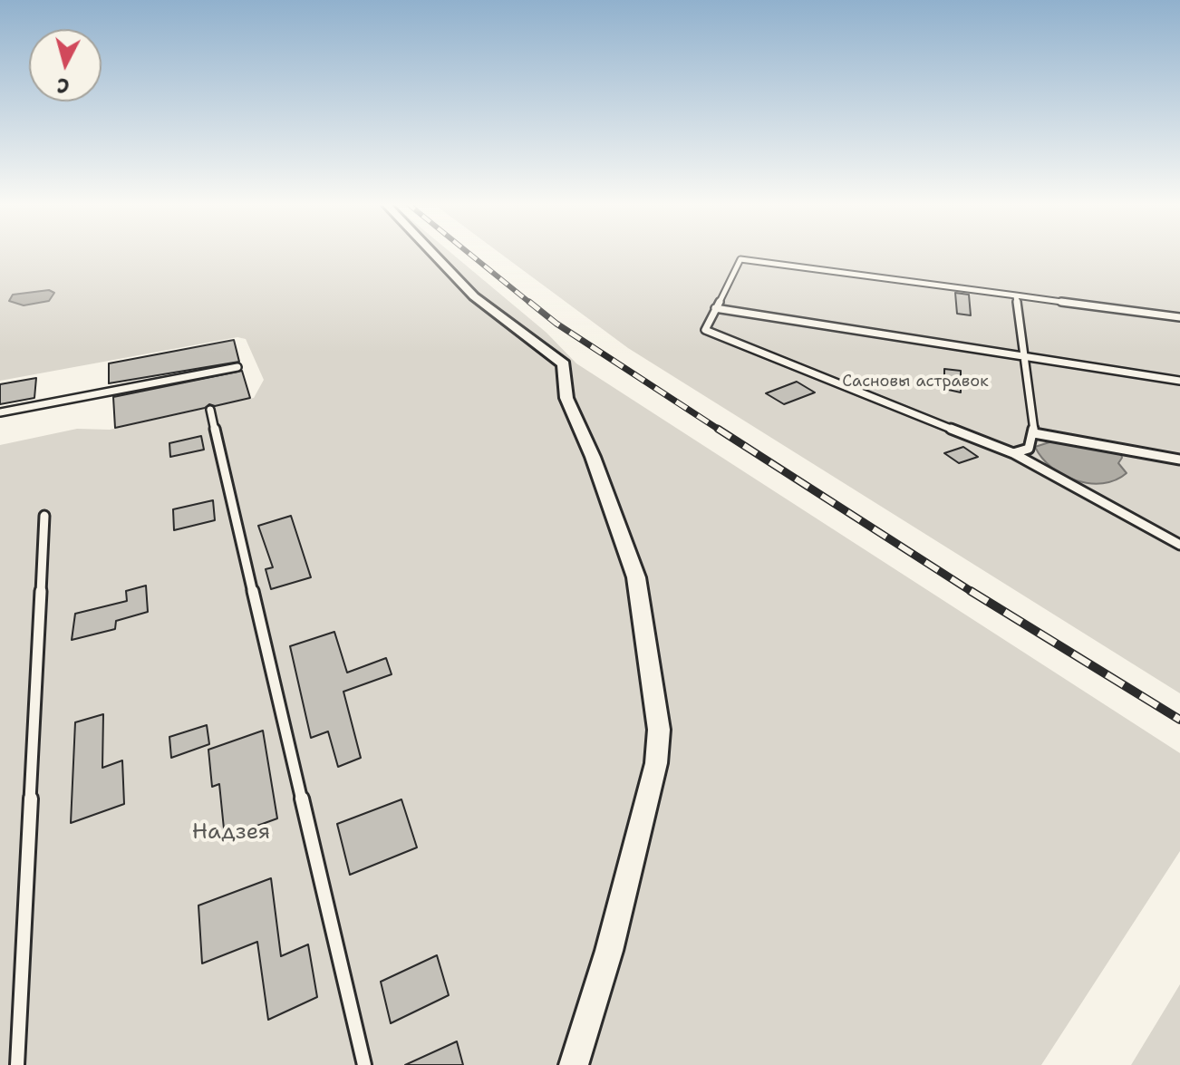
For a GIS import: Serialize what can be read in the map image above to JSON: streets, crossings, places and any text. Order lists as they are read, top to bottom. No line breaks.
{"parks":["Сасновы астравок","Надзея"],"north":"bottom"}
